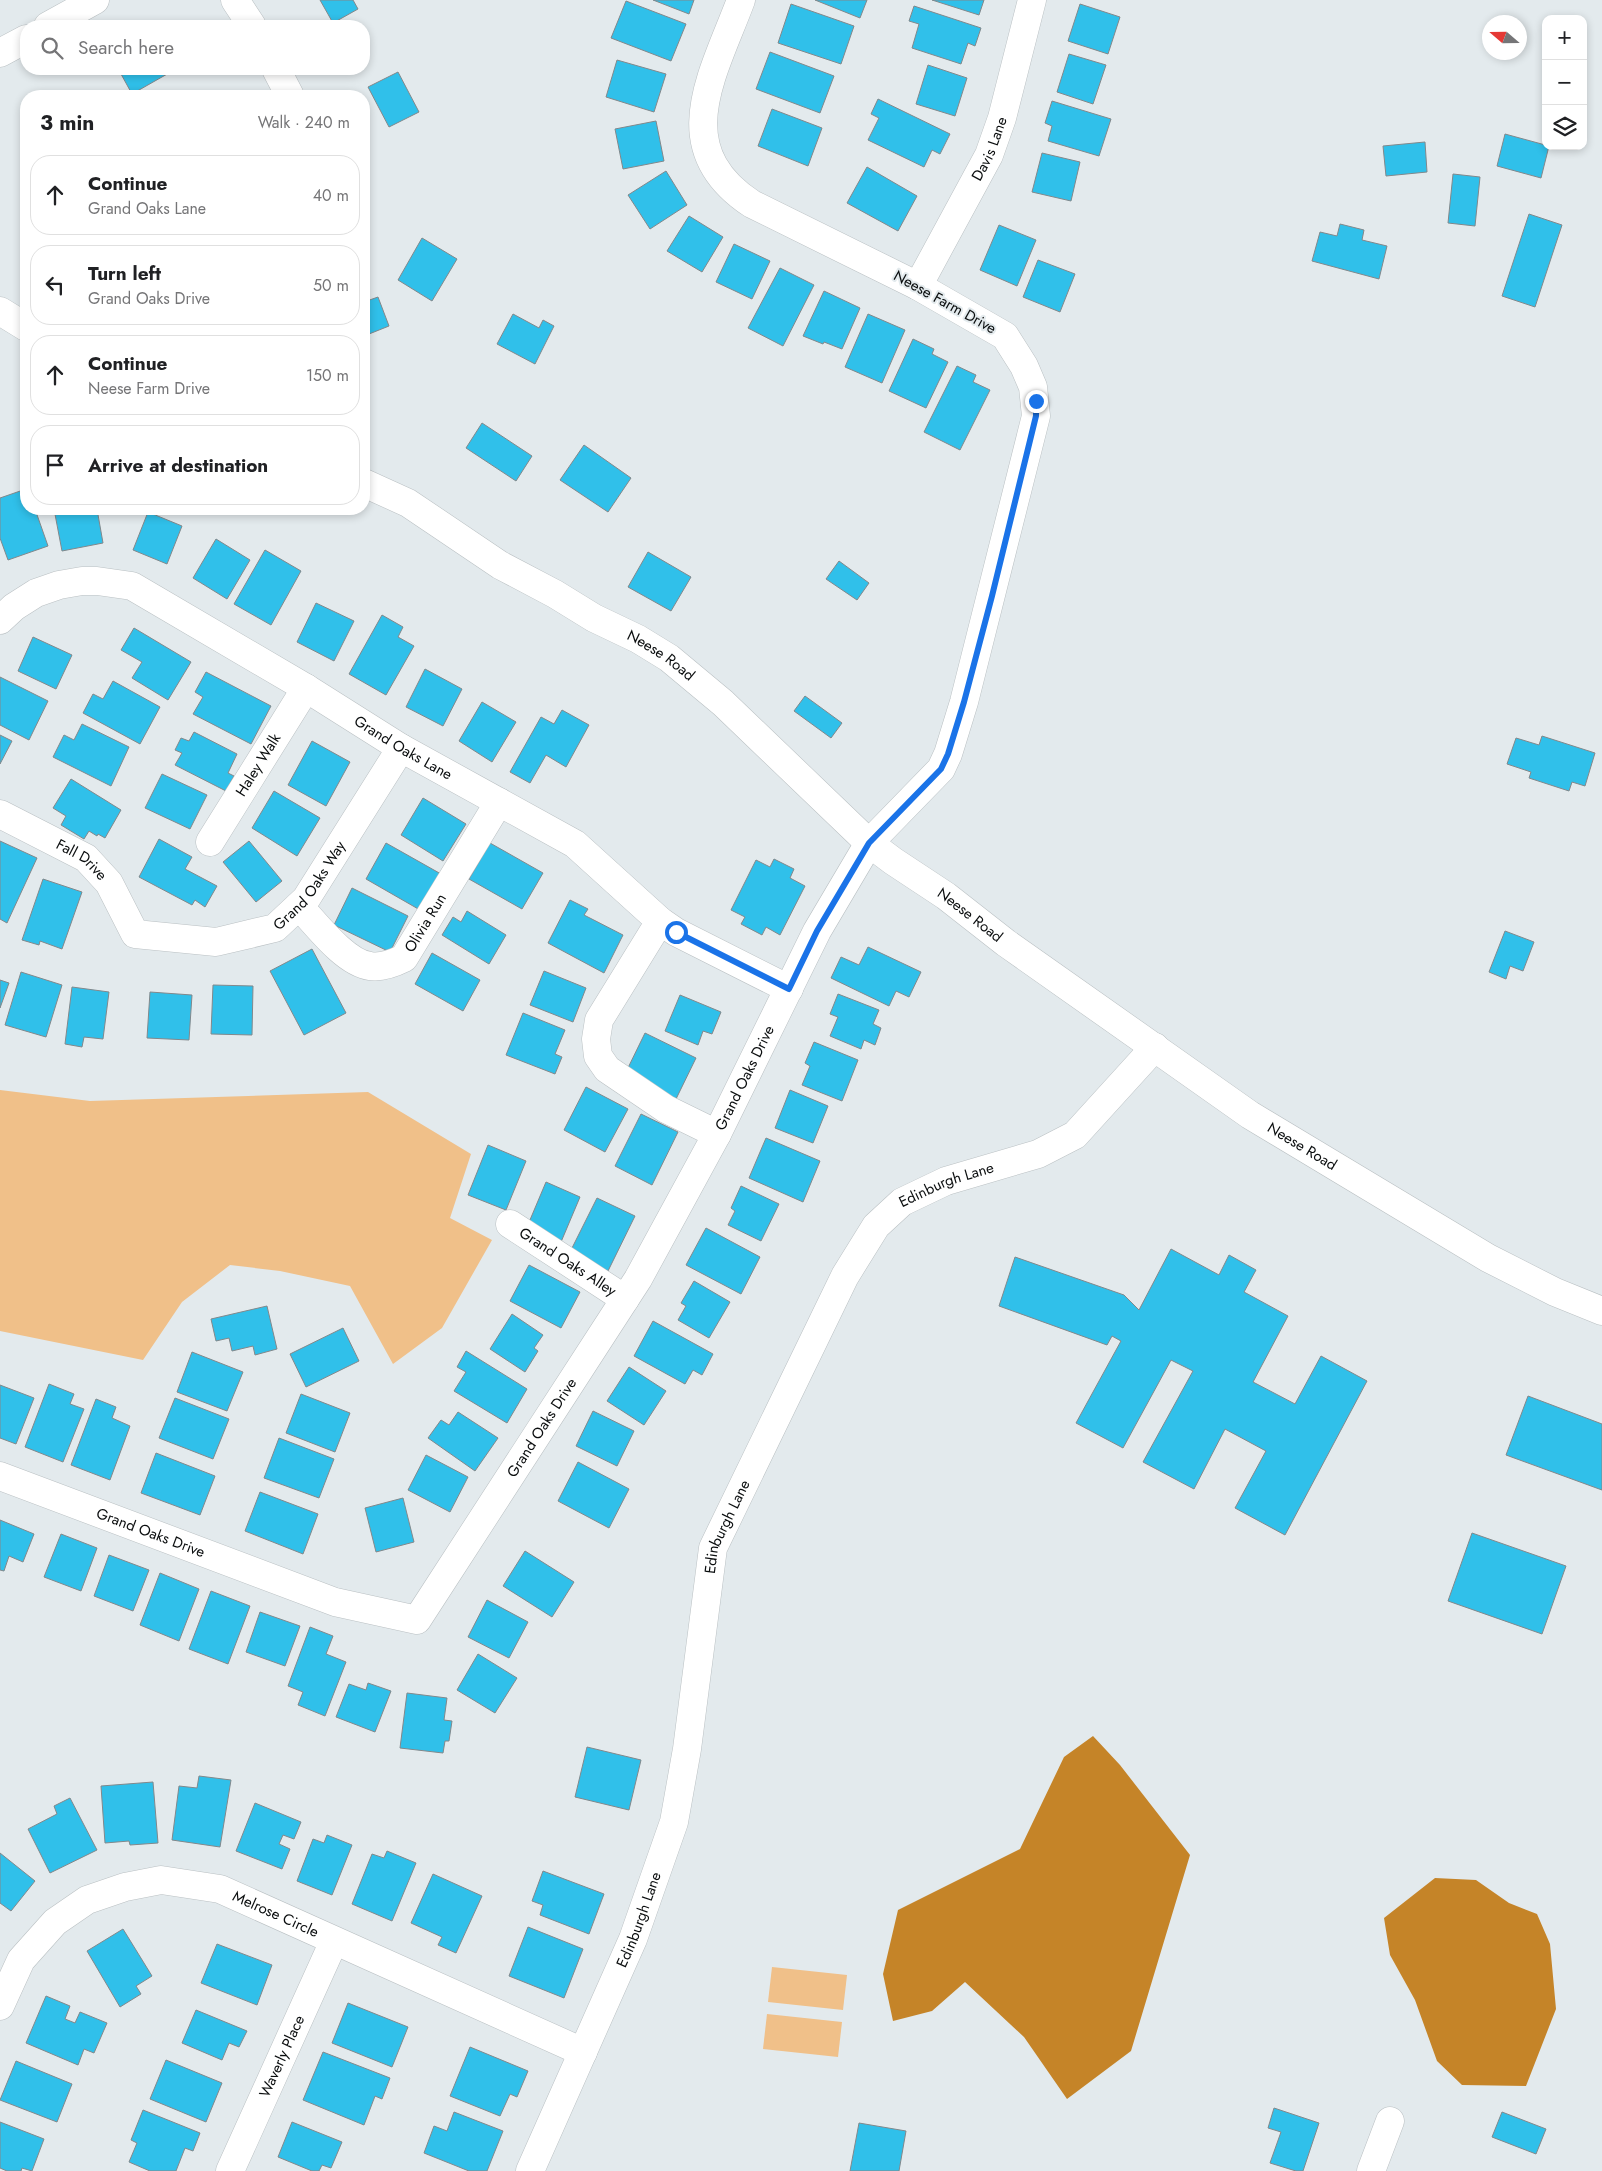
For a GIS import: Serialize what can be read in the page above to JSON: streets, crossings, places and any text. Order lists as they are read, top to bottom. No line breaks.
{"streets":{"street":["Davis Lane","Neese Farm Drive","Neese Road","Grand Oaks Lane","Haley Walk","Fall Drive","Grand Oaks Way","Olivia Run","Grand Oaks Drive","Edinburgh Lane","Grand Oaks Alley","Melrose Circle","Waverly Place"]},"crossings":[["Davis Lane","Neese Farm Drive"],["Neese Farm Drive","Neese Road"],["Neese Farm Drive","Grand Oaks Drive"],["Neese Road","Grand Oaks Drive"],["Neese Road","Edinburgh Lane"],["Grand Oaks Lane","Haley Walk"],["Grand Oaks Lane","Grand Oaks Way"],["Grand Oaks Lane","Olivia Run"],["Grand Oaks Lane","Grand Oaks Drive"],["Fall Drive","Grand Oaks Way"],["Grand Oaks Way","Olivia Run"],["Grand Oaks Drive","Grand Oaks Alley"],["Edinburgh Lane","Melrose Circle"],["Melrose Circle","Waverly Place"]],"north":"left","page":{"map_buttons":["+","−"],"search":"Search here","heading":["3 min","Walk · 240 m"],"list":[["Continue","Grand Oaks Lane","40 m"],["Turn left","Grand Oaks Drive","50 m"],["Continue","Neese Farm Drive","150 m"],"Arrive at destination"]}}
